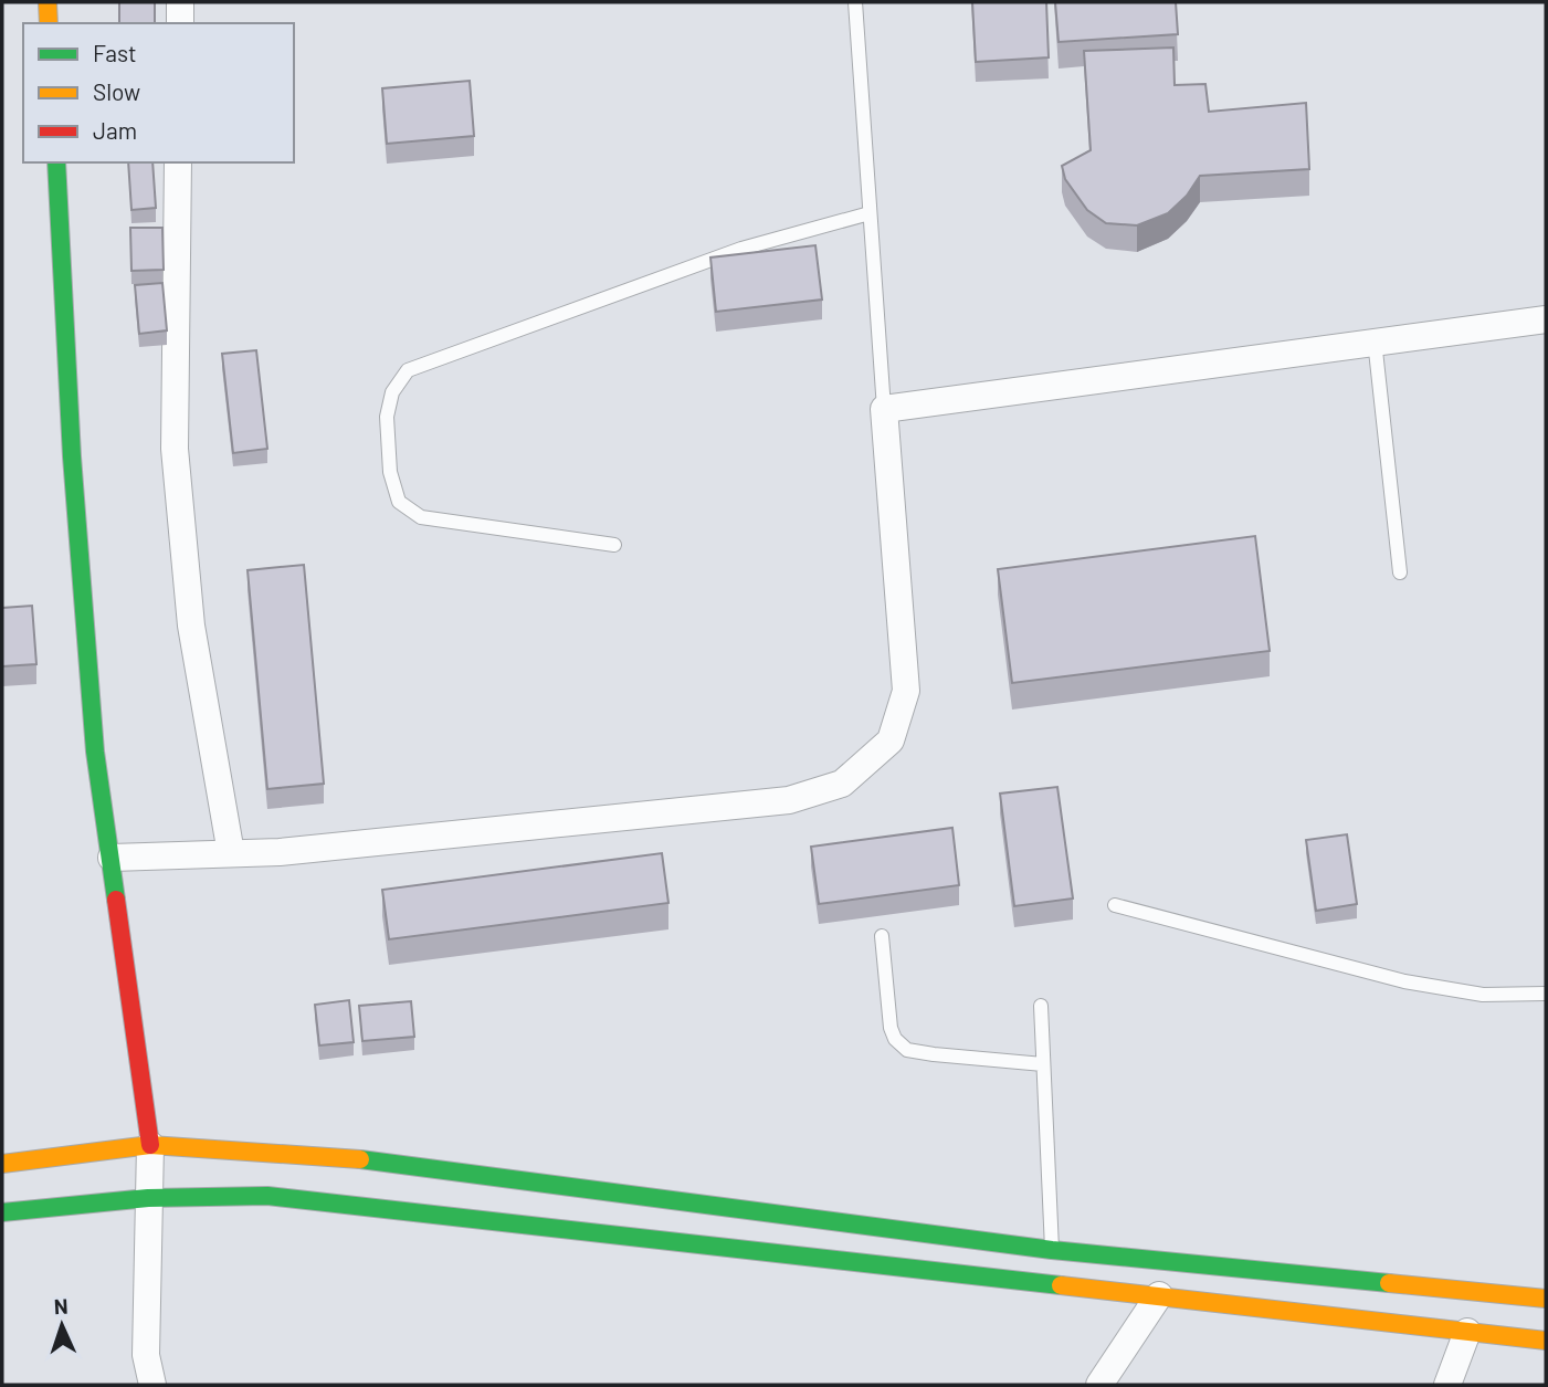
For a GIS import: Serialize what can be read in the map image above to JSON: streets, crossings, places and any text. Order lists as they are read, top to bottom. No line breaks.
{"legend":["Fast","Slow","Jam"],"north":"top"}
